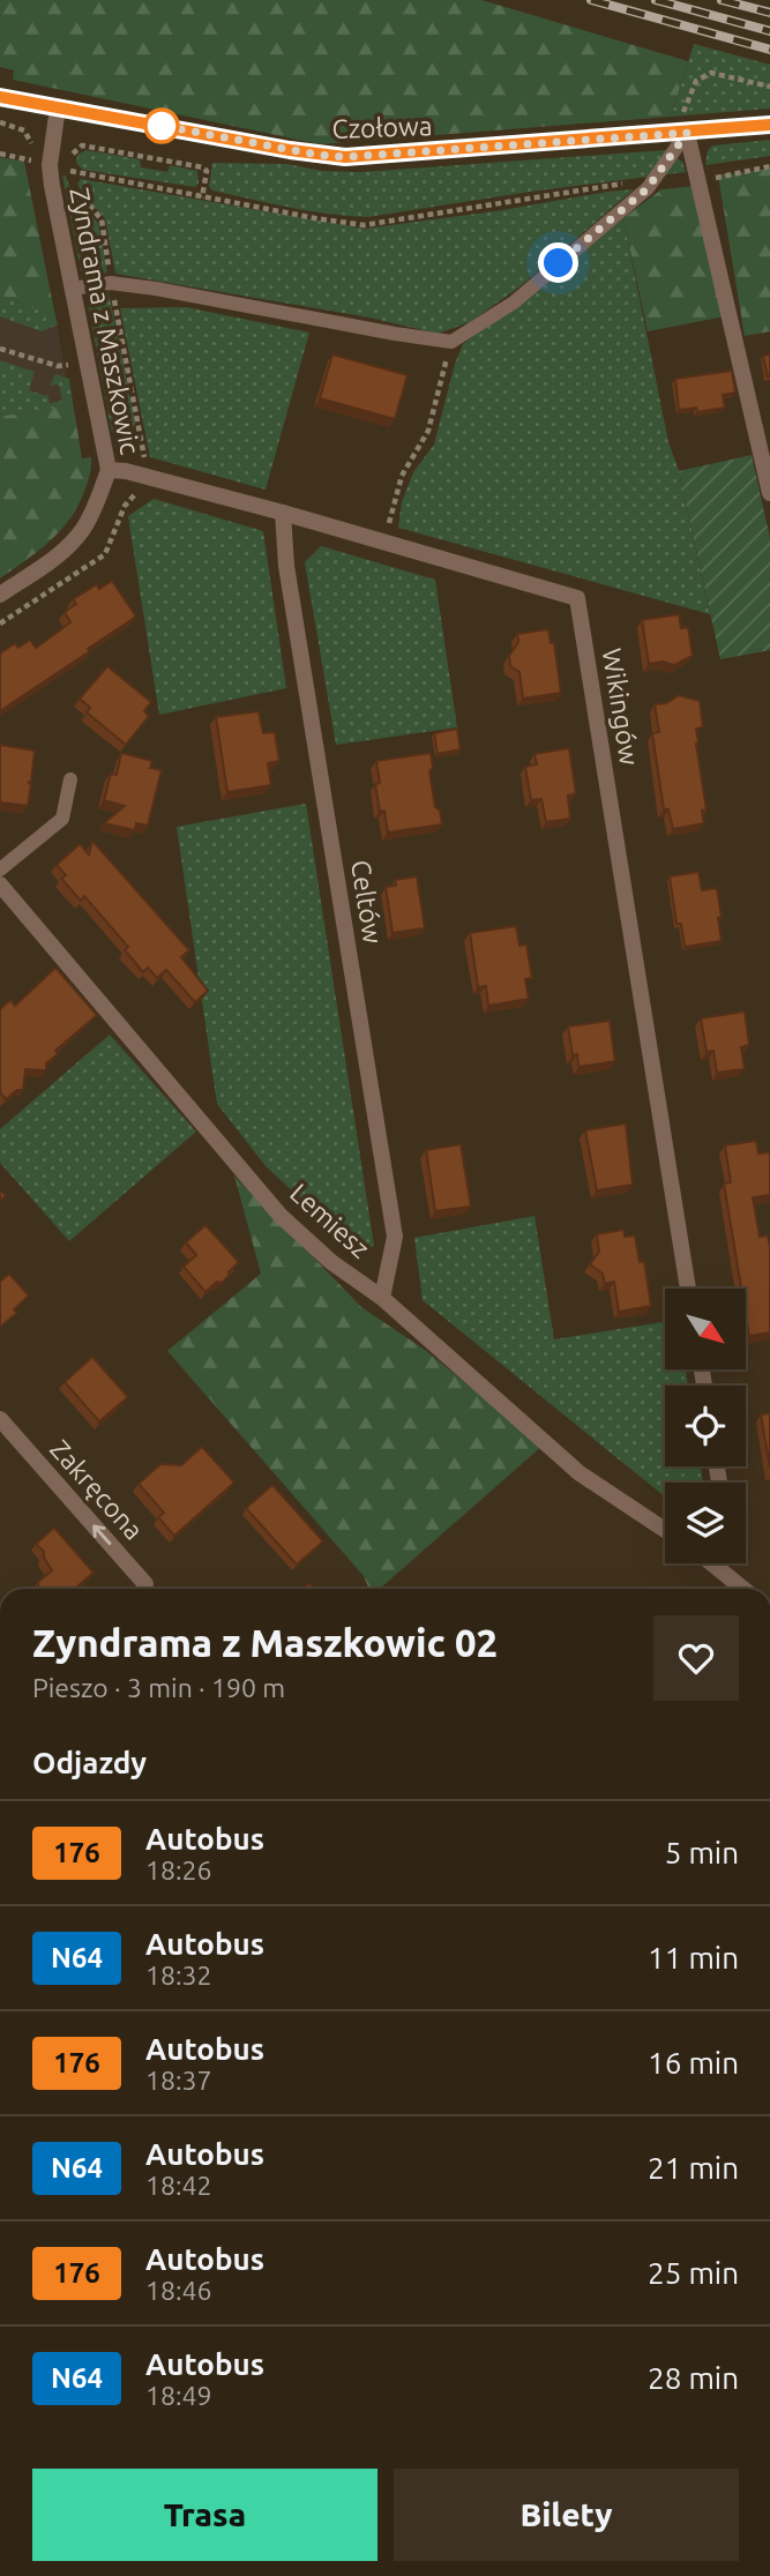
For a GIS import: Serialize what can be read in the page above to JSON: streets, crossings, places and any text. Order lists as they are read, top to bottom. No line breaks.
{"streets":{"street":["Czołowa","Zyndrama z Maszkowic","Wikingów","Celtów","Lemiesz","Zakręcona"]},"crossings":[["Czołowa","Zyndrama z Maszkowic"],["Zyndrama z Maszkowic","Wikingów"],["Wikingów","Celtów"],["Celtów","Lemiesz"]],"one_way":["Zakręcona"],"lines":["bus line 176"],"north":"bottom right","page":{"heading":[["Zyndrama z Maszkowic 02","Pieszo · 3 min · 190 m"],"Odjazdy"],"list":[{"mark":"176","name":"Autobus","note":"18:26","value":"5 min"},{"mark":"N64","name":"Autobus","note":"18:32","value":"11 min"},{"mark":"176","name":"Autobus","note":"18:37","value":"16 min"},{"mark":"N64","name":"Autobus","note":"18:42","value":"21 min"},{"mark":"176","name":"Autobus","note":"18:46","value":"25 min"},{"mark":"N64","name":"Autobus","note":"18:49","value":"28 min"}],"buttons":["Trasa","Bilety"]}}
